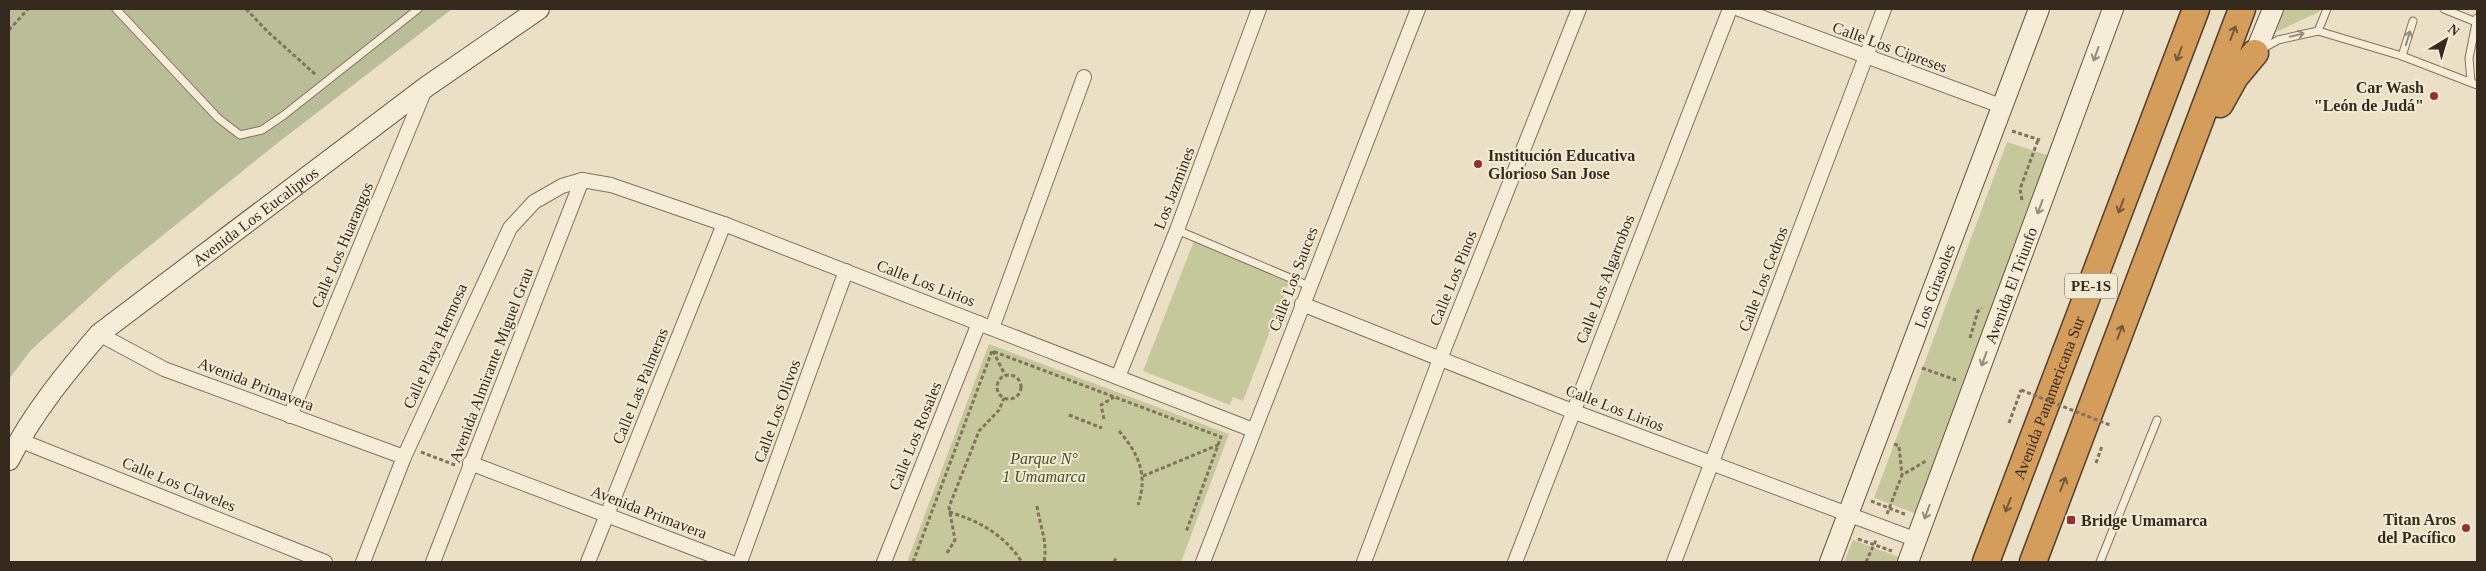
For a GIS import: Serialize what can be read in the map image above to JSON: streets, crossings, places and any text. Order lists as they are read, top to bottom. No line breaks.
{"streets":{"highway":["PE-1S","Avenida Panamericana Sur"],"street":["Calle Los Cipreses","Los Jazmines","Avenida Los Eucaliptos","Calle Los Huarangos","Calle Los Pinos","Calle Los Sauces","Calle Los Algarrobos","Calle Los Cedros","Calle Los Lirios","Los Girasoles","Avenida El Triunfo","Calle Playa Hermosa","Avenida Almirante Miguel Grau","Avenida Primavera","Calle Las Palmeras","Calle Los Olivos","Calle Los Rosales","Calle Los Claveles"]},"crossings":[["Calle Los Cipreses","Calle Los Cedros"],["Calle Los Cipreses","Los Girasoles"],["Los Jazmines","Calle Los Lirios"],["Avenida Los Eucaliptos","Calle Los Huarangos"],["Avenida Los Eucaliptos","Avenida Primavera"],["Avenida Los Eucaliptos","Calle Los Claveles"],["Calle Los Huarangos","Avenida Primavera"],["Calle Los Pinos","Calle Los Lirios"],["Calle Los Sauces","Calle Los Lirios"],["Calle Los Algarrobos","Calle Los Lirios"],["Calle Los Cedros","Calle Los Lirios"],["Calle Los Lirios","Los Girasoles"],["Calle Los Lirios","Avenida El Triunfo"],["Calle Los Lirios","Calle Playa Hermosa"],["Calle Los Lirios","Avenida Almirante Miguel Grau"],["Calle Los Lirios","Calle Las Palmeras"],["Calle Los Lirios","Calle Los Olivos"],["Calle Los Lirios","Calle Los Rosales"],["Calle Playa Hermosa","Avenida Almirante Miguel Grau"],["Calle Playa Hermosa","Avenida Primavera"],["Avenida Almirante Miguel Grau","Avenida Primavera"],["Avenida Primavera","Calle Las Palmeras"]],"one_way":["Avenida El Triunfo"],"parks":["Parque N° 1 Umamarca"],"places":{"other":["Car Wash \"León de Judá\"","Institución Educativa Glorioso San Jose","Titan Aros del Pacífico"],"transit":["Bridge Umamarca"]},"north":"top right"}
